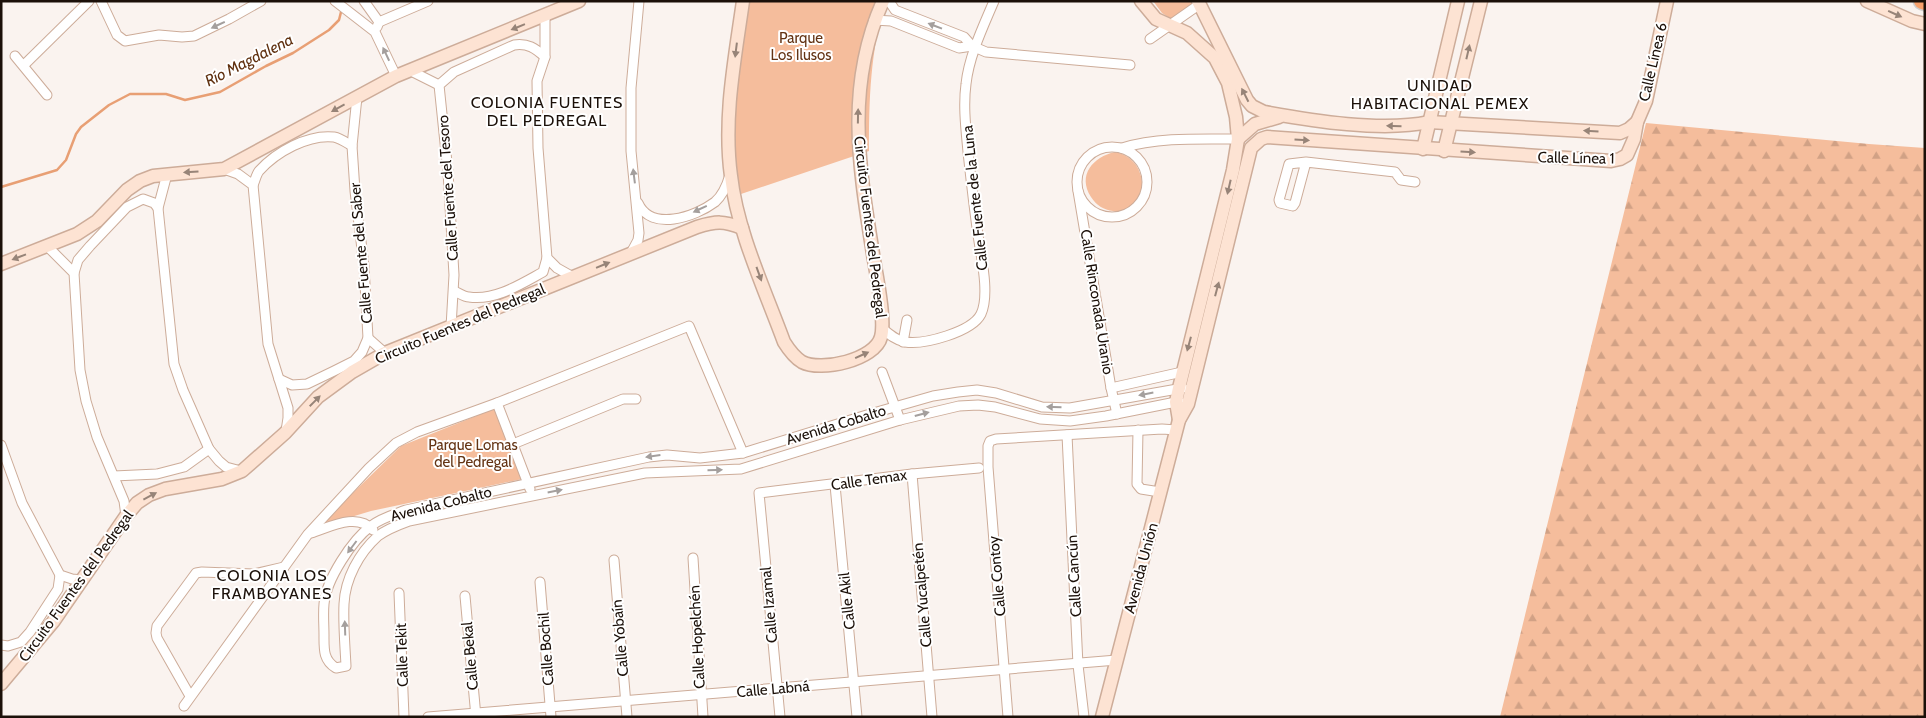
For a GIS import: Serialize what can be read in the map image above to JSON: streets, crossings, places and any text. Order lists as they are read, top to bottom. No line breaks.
{"streets":{"street":["Calle Línea 6","Calle Línea 1","Calle Fuente del Tesoro","Calle Fuente de la Luna","Circuito Fuentes del Pedregal","Calle Fuente del Saber","Calle Rinconada Uranio","Avenida Cobalto","Calle Temax","Avenida Unión","Calle Contoy","Calle Cancún","Calle Yucalpetén","Calle Akil","Calle Izamal","Calle Hopelchén","Calle Yobaín","Calle Bochil","Calle Tekit","Calle Bekal","Calle Labná"]},"crossings":[["Calle Línea 6","Calle Línea 1"],["Calle Línea 1","Avenida Unión"],["Calle Fuente del Tesoro","Circuito Fuentes del Pedregal"],["Circuito Fuentes del Pedregal","Calle Fuente del Saber"],["Calle Rinconada Uranio","Avenida Cobalto"],["Avenida Cobalto","Avenida Unión"],["Calle Temax","Calle Yucalpetén"],["Calle Temax","Calle Akil"],["Calle Temax","Calle Izamal"],["Avenida Unión","Calle Labná"],["Calle Contoy","Calle Cancún"],["Calle Contoy","Calle Labná"],["Calle Cancún","Calle Labná"],["Calle Yucalpetén","Calle Labná"],["Calle Akil","Calle Labná"],["Calle Izamal","Calle Labná"],["Calle Hopelchén","Calle Labná"],["Calle Yobaín","Calle Labná"],["Calle Bochil","Calle Labná"],["Calle Bekal","Calle Labná"]],"districts":["UNIDAD HABITACIONAL PEMEX","COLONIA FUENTES DEL PEDREGAL","COLONIA LOS FRAMBOYANES"],"water":["Río Magdalena"],"parks":["Parque Los Ilusos","Parque Lomas del Pedregal"]}
